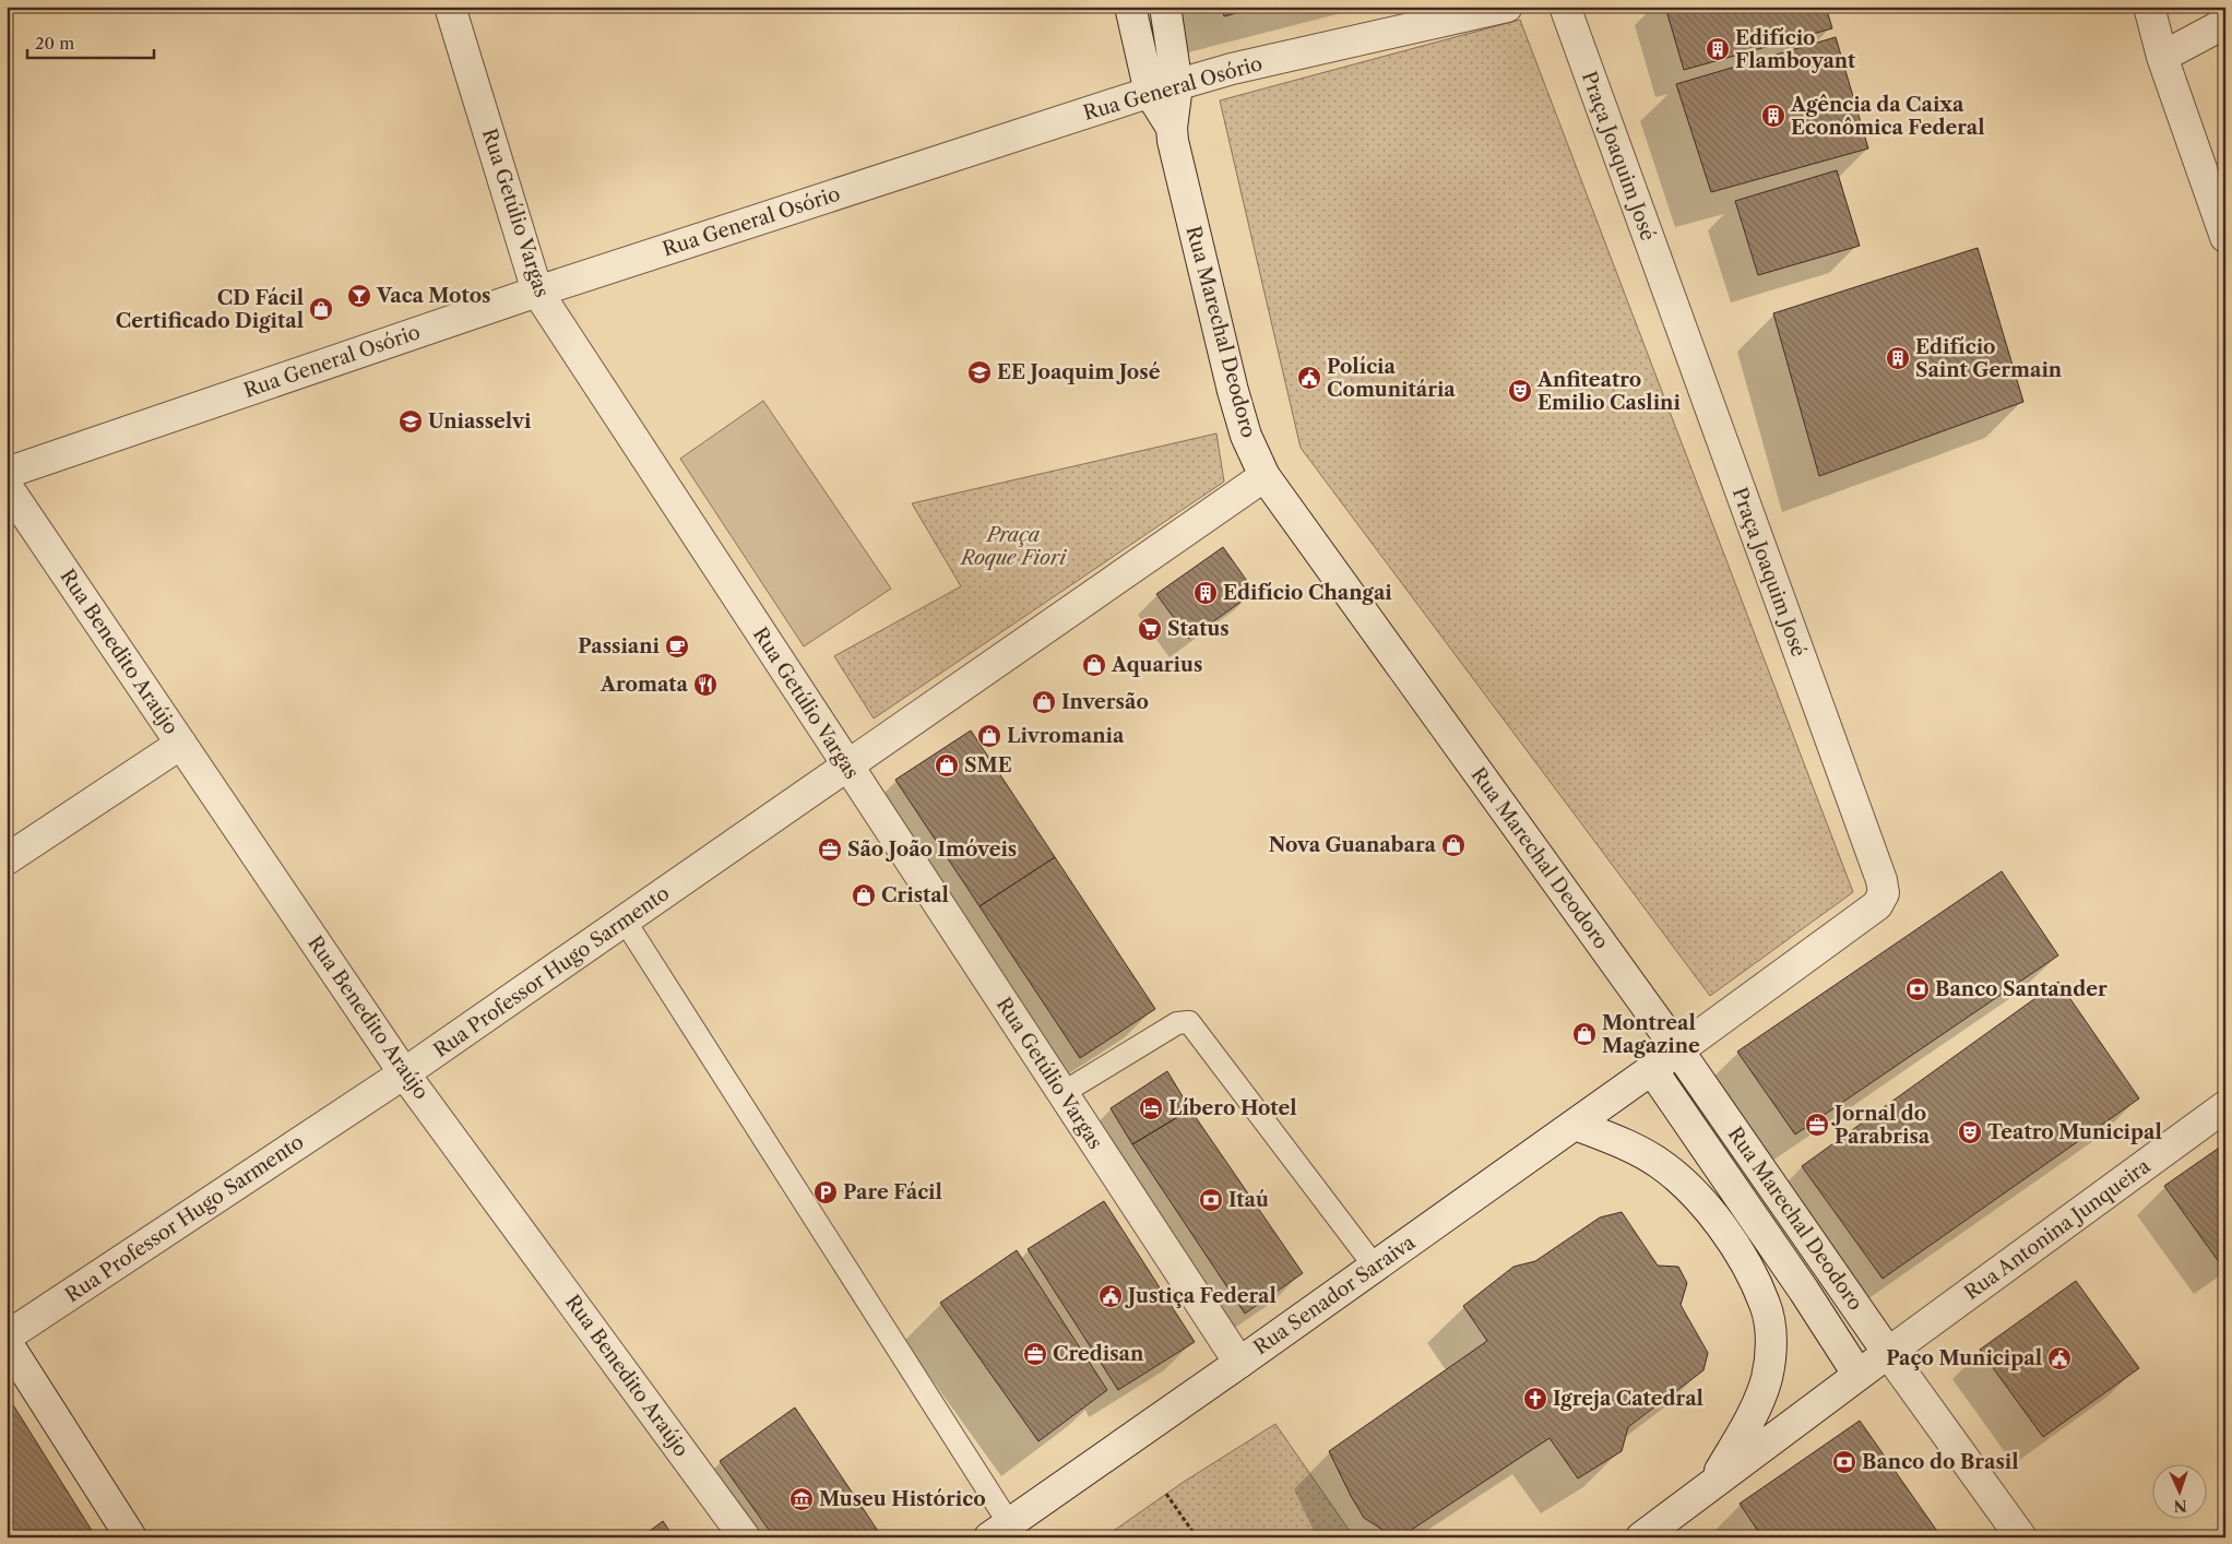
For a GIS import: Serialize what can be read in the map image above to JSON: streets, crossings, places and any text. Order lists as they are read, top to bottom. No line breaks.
{"streets":{"street":["Rua General Osório","Praça Joaquim José","Rua Getúlio Vargas","Rua Marechal Deodoro","Rua Benedito Araújo","Rua Professor Hugo Sarmento","Rua Antonina Junqueira","Rua Senador Saraiva"]},"crossings":[["Rua General Osório","Rua Getúlio Vargas"],["Rua General Osório","Rua Marechal Deodoro"],["Praça Joaquim José","Rua Marechal Deodoro"],["Praça Joaquim José","Rua Senador Saraiva"],["Rua Getúlio Vargas","Rua Professor Hugo Sarmento"],["Rua Getúlio Vargas","Rua Senador Saraiva"],["Rua Marechal Deodoro","Rua Antonina Junqueira"],["Rua Marechal Deodoro","Rua Senador Saraiva"],["Rua Benedito Araújo","Rua Professor Hugo Sarmento"]],"parks":["Praça Roque Fiori"],"places":{"building":["Edifício Flamboyant","Agência da Caixa Econômica Federal","Edifício Saint Germain","Edifício Changai"],"bar":["Vaca Motos"],"shop":["CD Fácil Certificado Digital","Aquarius","Inversão","Livromania","SME","Nova Guanabara","Cristal","Montreal Magazine"],"school or university":["EE Joaquim José","Uniasselvi"],"public building":["Polícia Comunitária","Justiça Federal","Paço Municipal"],"theatre":["Anfiteatro Emilio Caslini","Teatro Municipal"],"supermarket":["Status"],"cafe":["Passiani"],"restaurant":["Aromata"],"office":["São João Imóveis","Jornal do Parabrisa","Credisan"],"bank":["Banco Santander","Itaú","Banco do Brasil"],"hotel":["Líbero Hotel"],"parking":["Pare Fácil"],"church":["Igreja Catedral"],"museum":["Museu Histórico"]},"scale_bar":"20 m","north":"bottom"}
